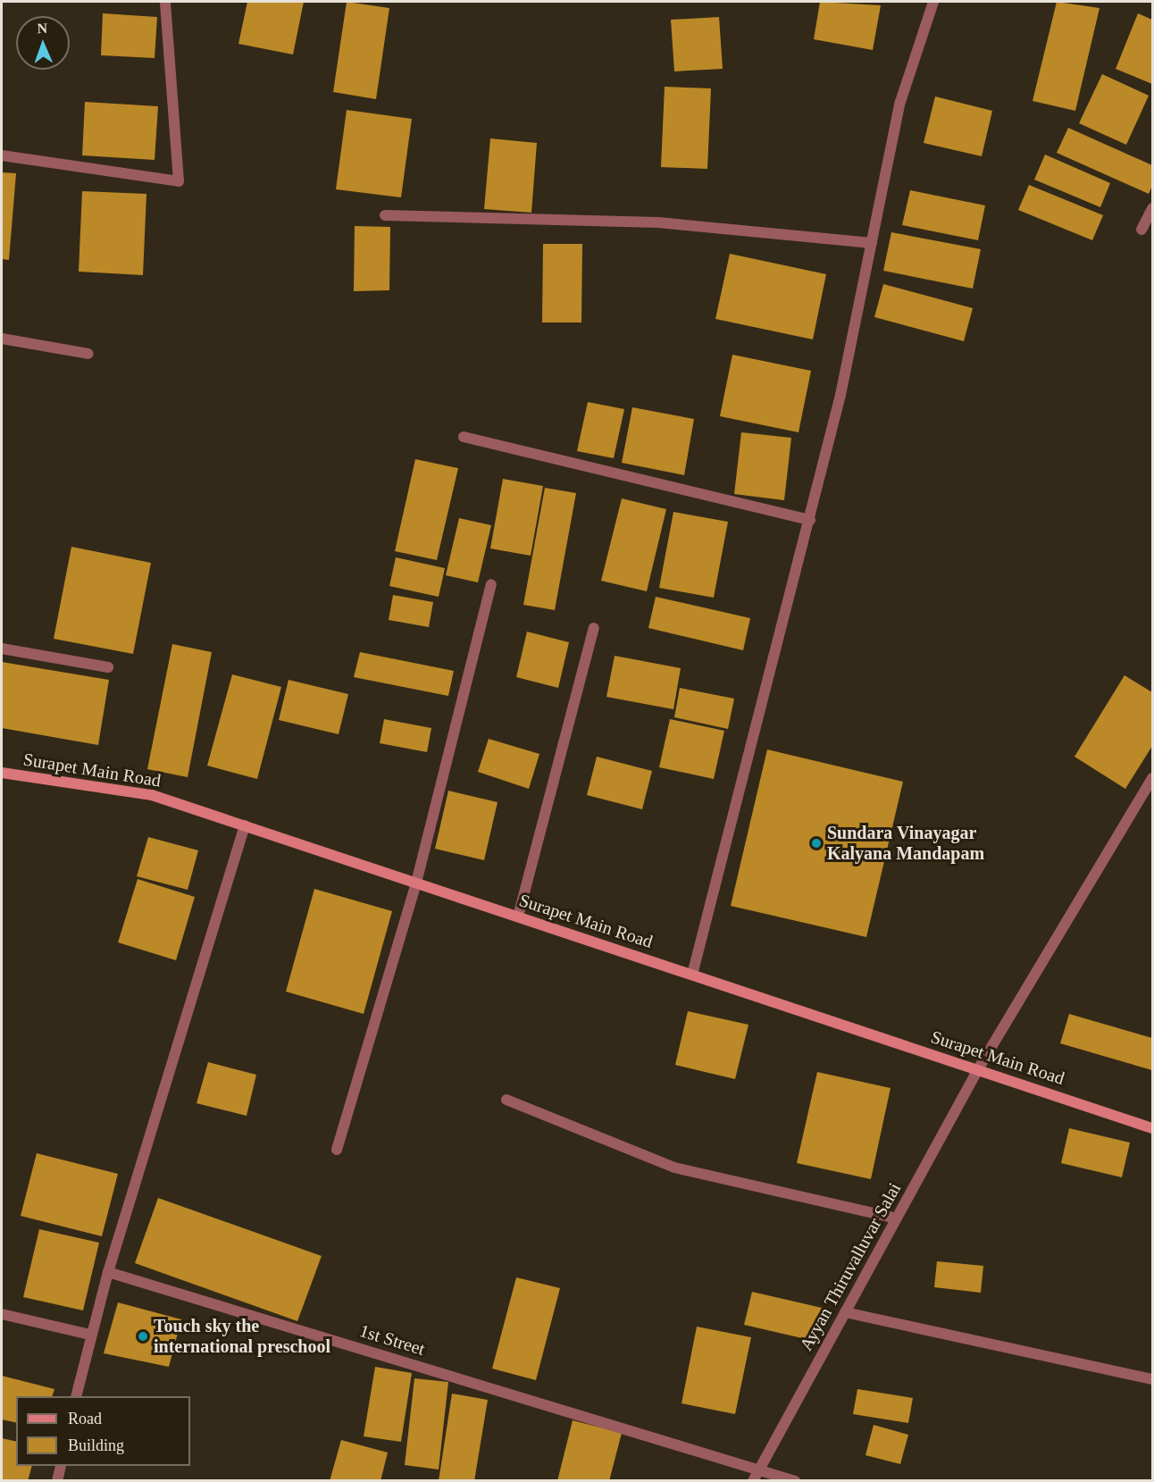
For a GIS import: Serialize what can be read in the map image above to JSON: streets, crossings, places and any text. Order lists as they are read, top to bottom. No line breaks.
{"streets":{"main road":["Surapet Main Road"],"street":["Ayyan Thiruvalluvar Salai","1st Street"]},"crossings":[["Surapet Main Road","Ayyan Thiruvalluvar Salai"],["Ayyan Thiruvalluvar Salai","1st Street"]],"places":["Sundara Vinayagar Kalyana Mandapam","Touch sky the international preschool"],"legend":["Road","Building"],"north":"top"}
